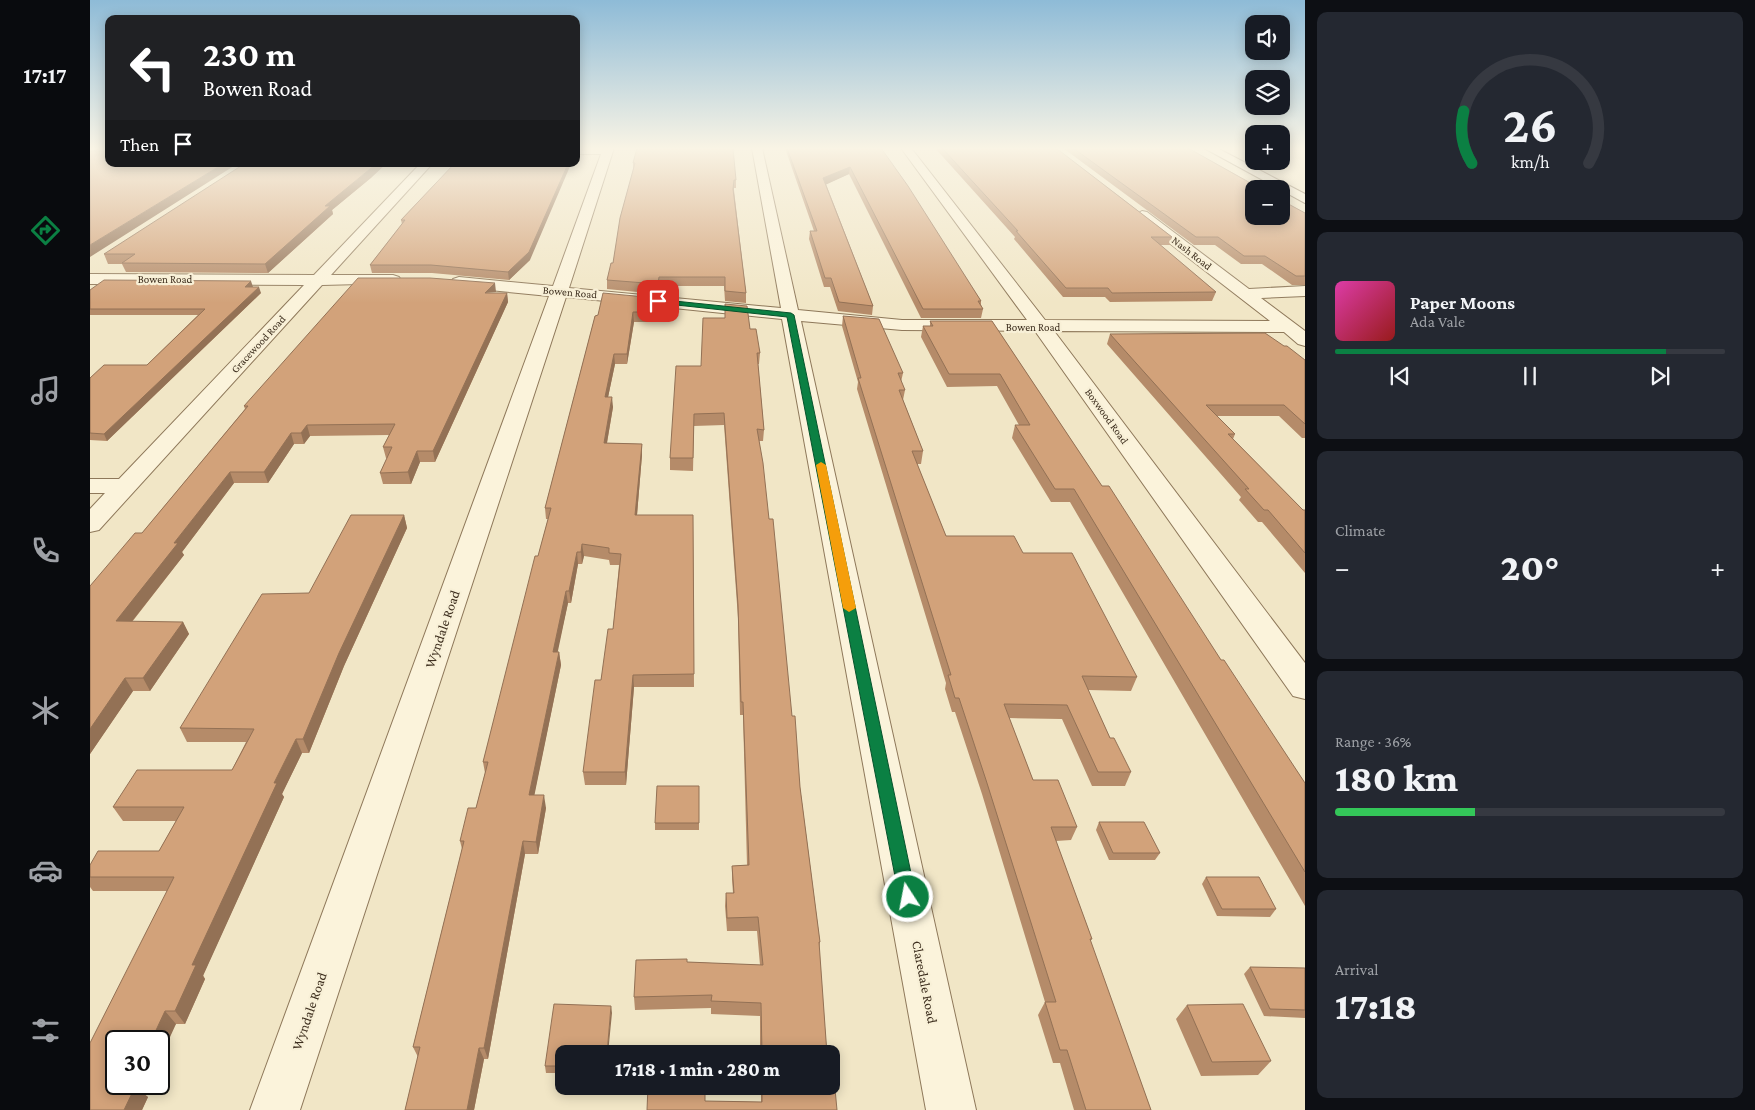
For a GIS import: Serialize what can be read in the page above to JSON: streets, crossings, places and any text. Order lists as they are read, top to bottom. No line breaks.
{"streets":{"street":["Nash Road","Bowen Road","Gracewood Road","Boxwood Road","Wyndale Road","Claredale Road"]},"crossings":[["Nash Road","Bowen Road"],["Bowen Road","Gracewood Road"],["Bowen Road","Boxwood Road"],["Bowen Road","Wyndale Road"],["Bowen Road","Claredale Road"]],"page":{"tabs":"17:17","map_buttons":["+","−"],"turn":["230 m","Bowen Road"],"then":"Then","song":["Paper Moons","Ada Vale"],"tile":["Climate",["Range · 36%","180 km"],["Arrival","17:18"]],"heat":["−","20°","+"],"limit":"30","trip":"17:18 · 1 min · 280 m","gauge":["26","km/h"]}}
